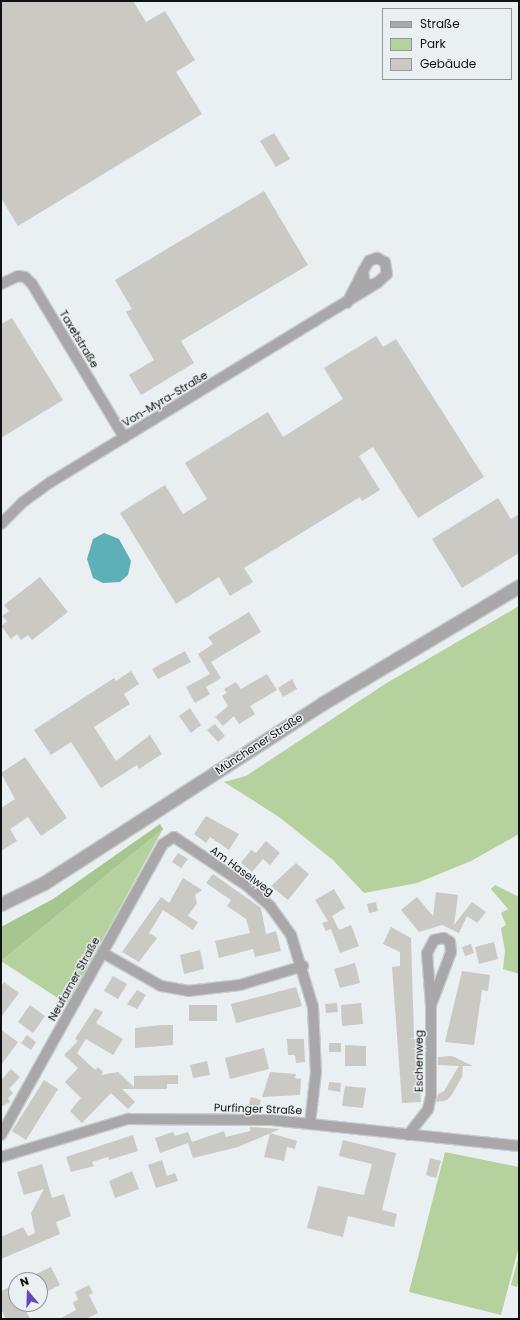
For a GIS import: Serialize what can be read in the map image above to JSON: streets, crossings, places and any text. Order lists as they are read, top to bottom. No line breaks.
{"streets":{"street":["Taxetstraße","Von-Myra-Straße","Münchener Straße","Am Haselweg","Neufarner Straße","Eschenweg","Purfinger Straße"]},"crossings":[["Taxetstraße","Von-Myra-Straße"],["Am Haselweg","Neufarner Straße"],["Am Haselweg","Purfinger Straße"],["Eschenweg","Purfinger Straße"]],"legend":["Straße","Park","Gebäude"],"north":"top"}
